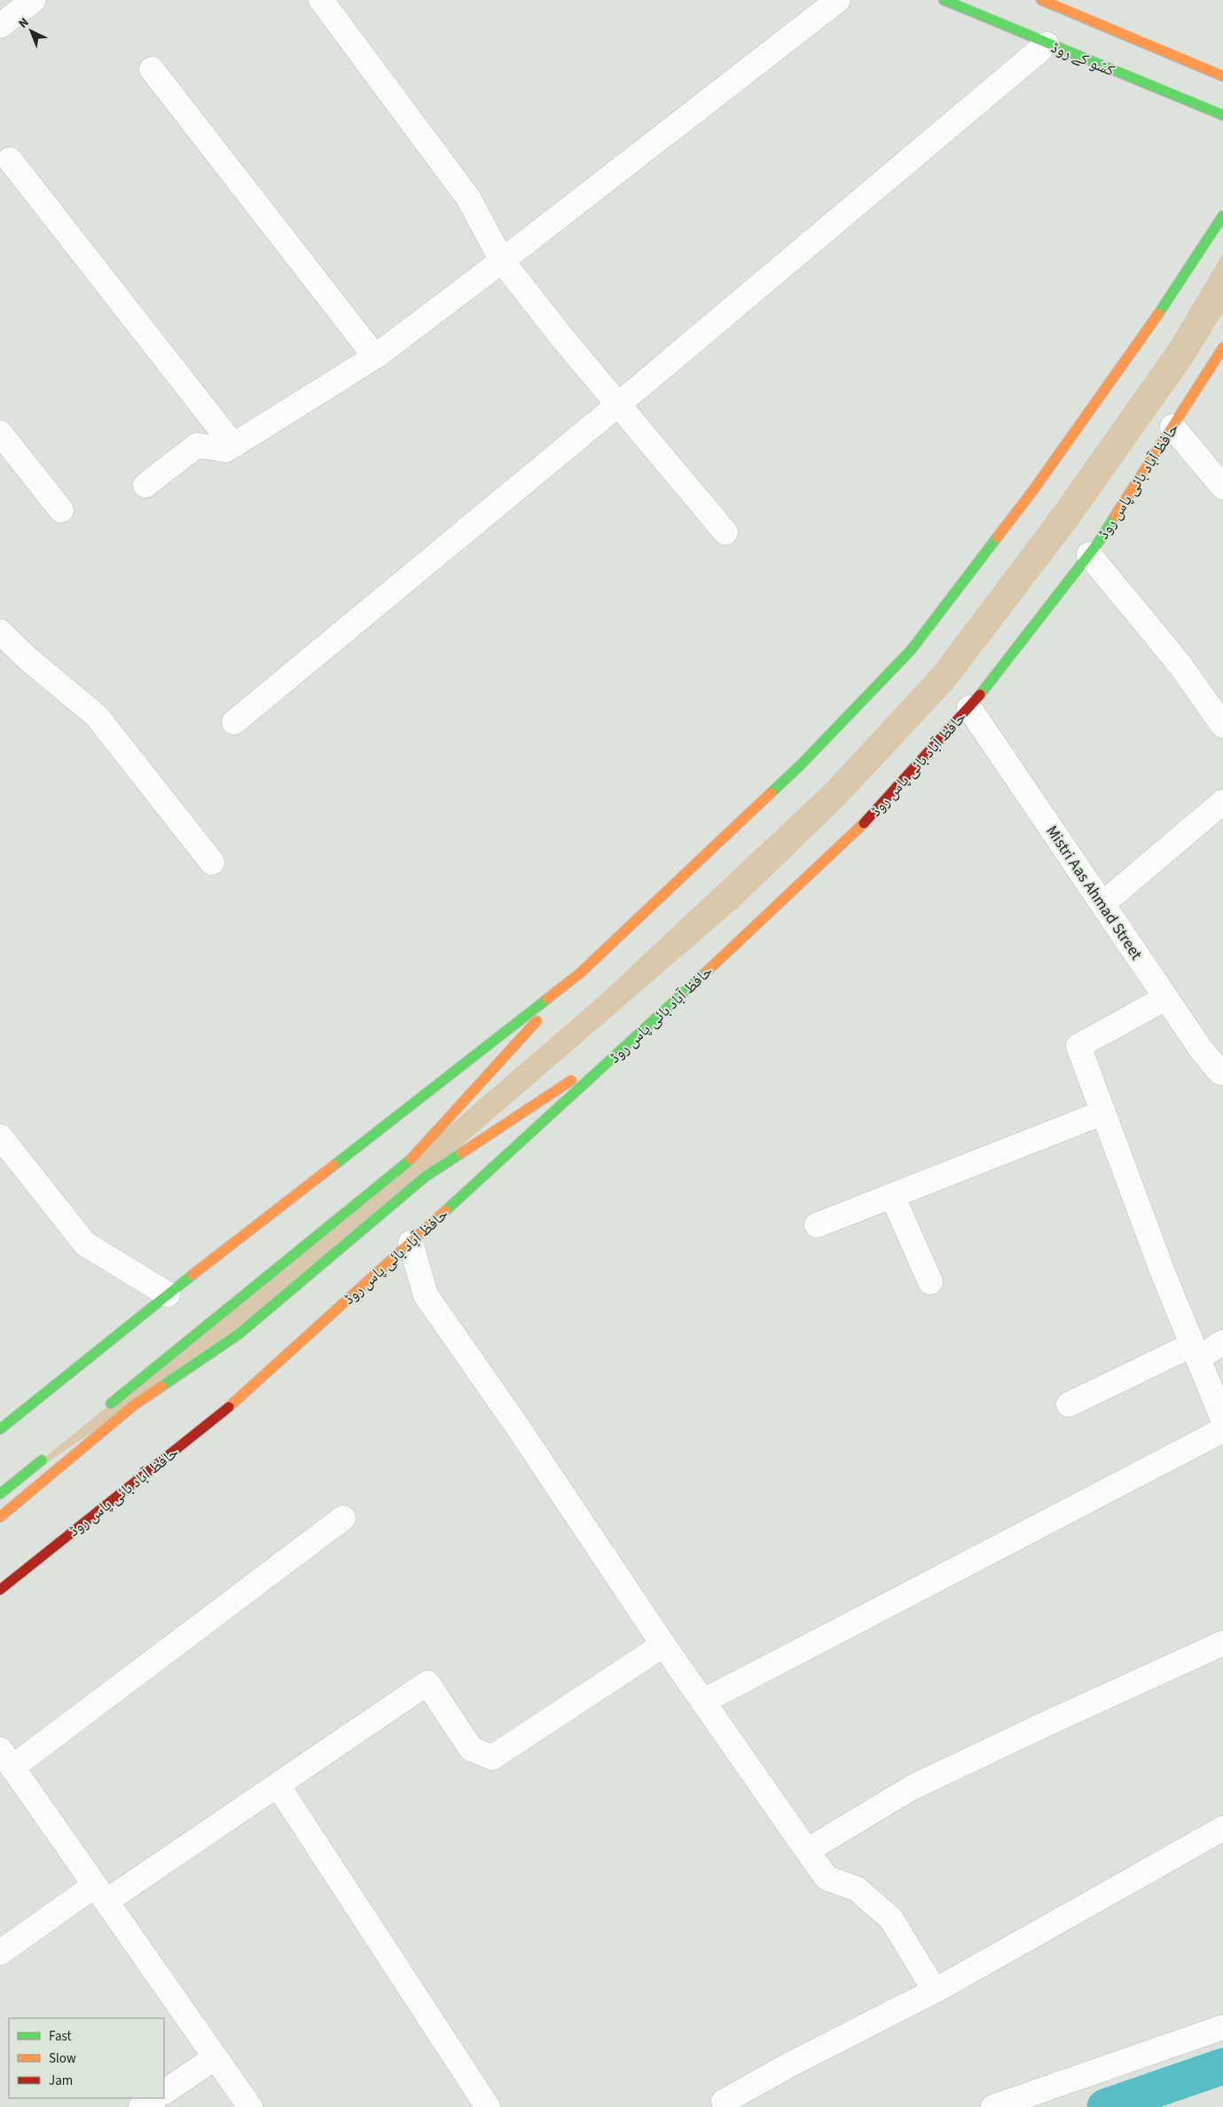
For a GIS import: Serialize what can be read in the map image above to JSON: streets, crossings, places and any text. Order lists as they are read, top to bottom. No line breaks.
{"streets":{"main road":["کسّو کے روڈ","حافظ آباد بائی پاس روڈ"],"street":["Mistri Aas Ahmad Street"]},"crossings":[["حافظ آباد بائی پاس روڈ","Mistri Aas Ahmad Street"]],"legend":["Fast","Slow","Jam"],"north":"top left"}
